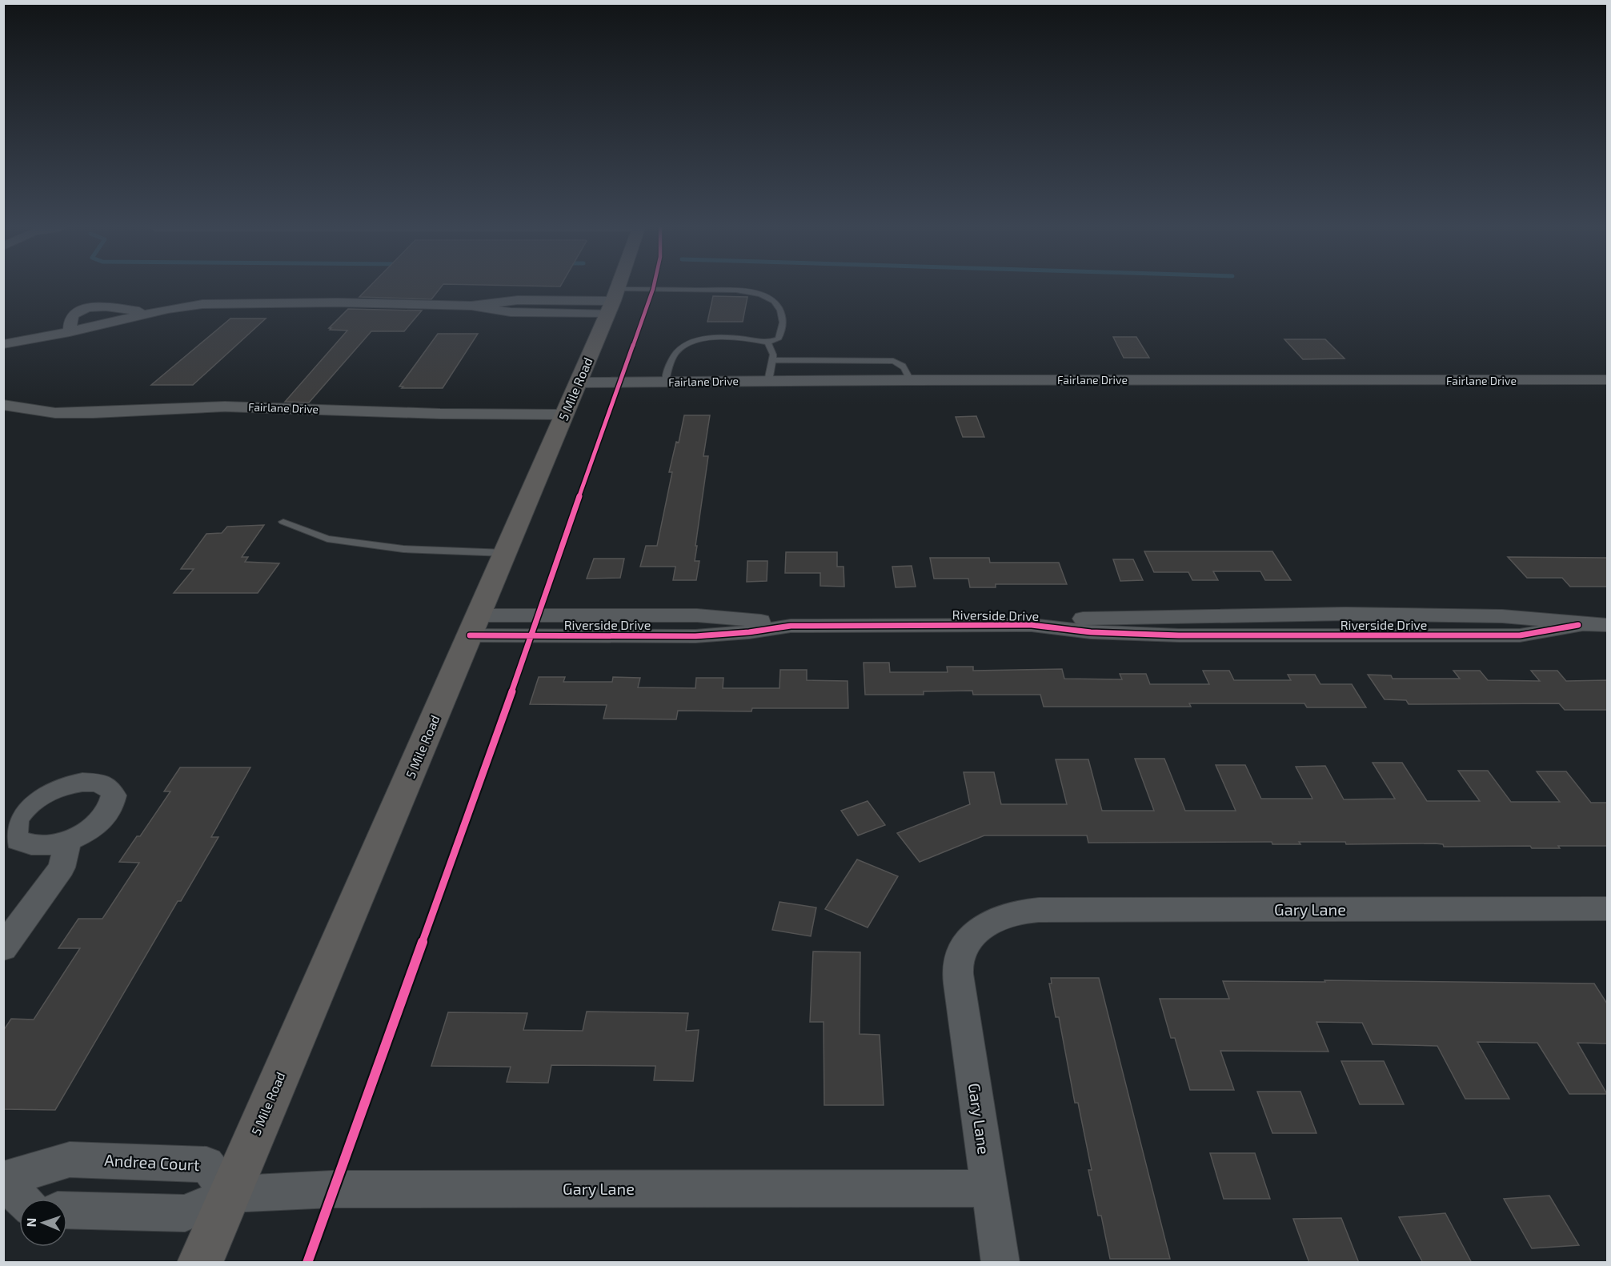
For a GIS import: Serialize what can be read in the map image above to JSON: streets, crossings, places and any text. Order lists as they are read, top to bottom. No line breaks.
{"streets":{"main road":["5 Mile Road"],"street":["Fairlane Drive","Riverside Drive","Gary Lane","Andrea Court"]},"crossings":[["Fairlane Drive","5 Mile Road"],["5 Mile Road","Riverside Drive"],["5 Mile Road","Gary Lane"],["5 Mile Road","Andrea Court"],["Gary Lane","Andrea Court"]],"north":"left"}
